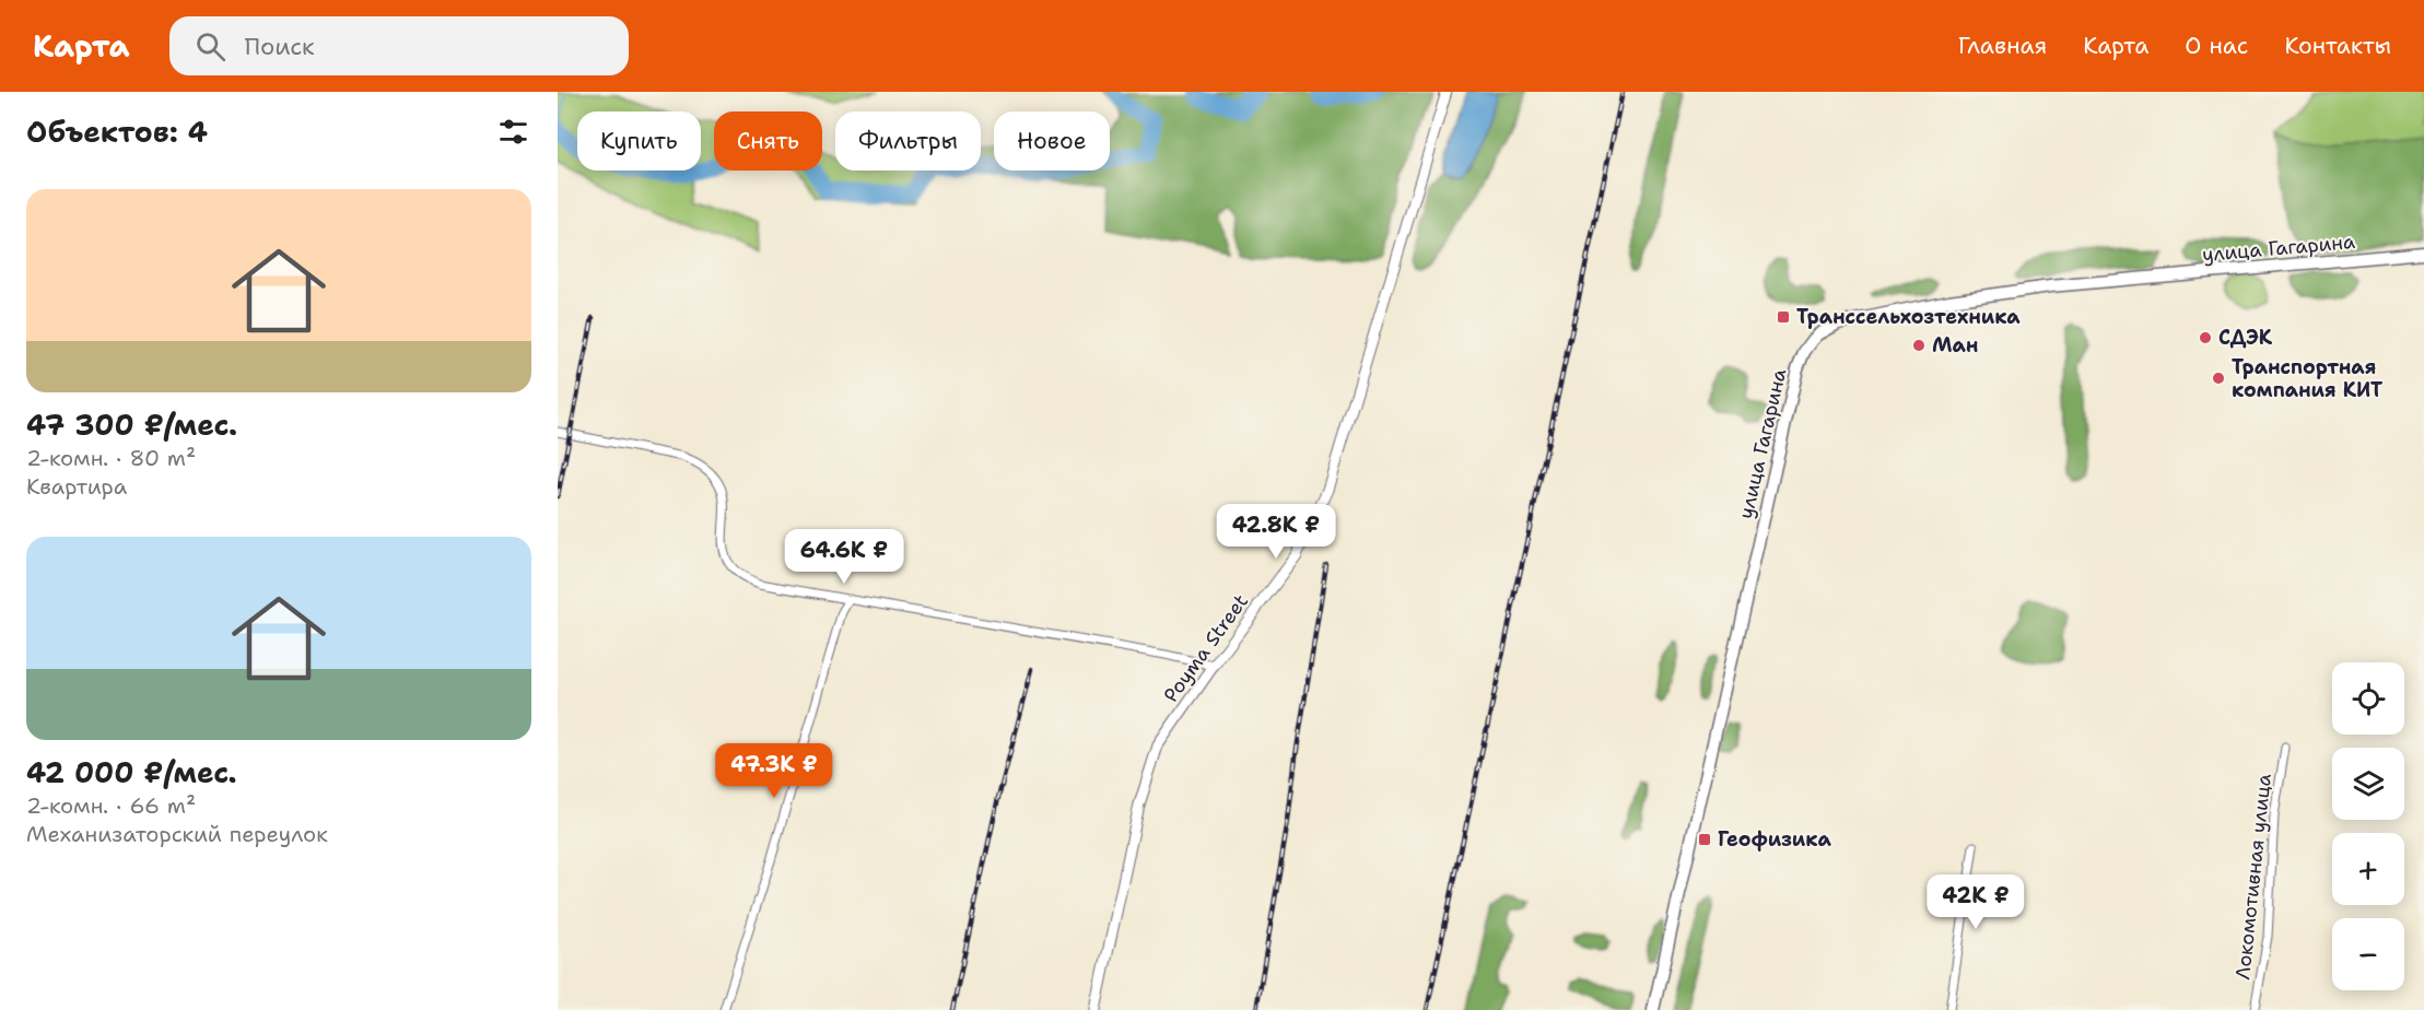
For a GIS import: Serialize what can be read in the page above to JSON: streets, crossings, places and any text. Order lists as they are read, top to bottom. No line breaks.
{"streets":{"main road":["улица Гагарина","Poyma Street"],"street":["Локомотивная улица"]},"places":{"transit":["Транссельхозтехника","Геофизика"],"other":["СДЭК","Ман","Транспортная компания КИТ"]},"page":{"header":"Карта","search":"Поиск","nav":["Главная","Карта","О нас","Контакты"],"heading":"Объектов: 4","chip":["Купить","Снять","Фильтры","Новое"],"list":[{"name":"47 300 ₽/мес.","note":"2-комн. · 80 m² · Квартира"},{"name":"42 000 ₽/мес.","note":"2-комн. · 66 m² · Механизаторский переулок"}],"price":["42.8K ₽","64.6K ₽","47.3K ₽","42K ₽"],"map_buttons":["+","−"]}}
